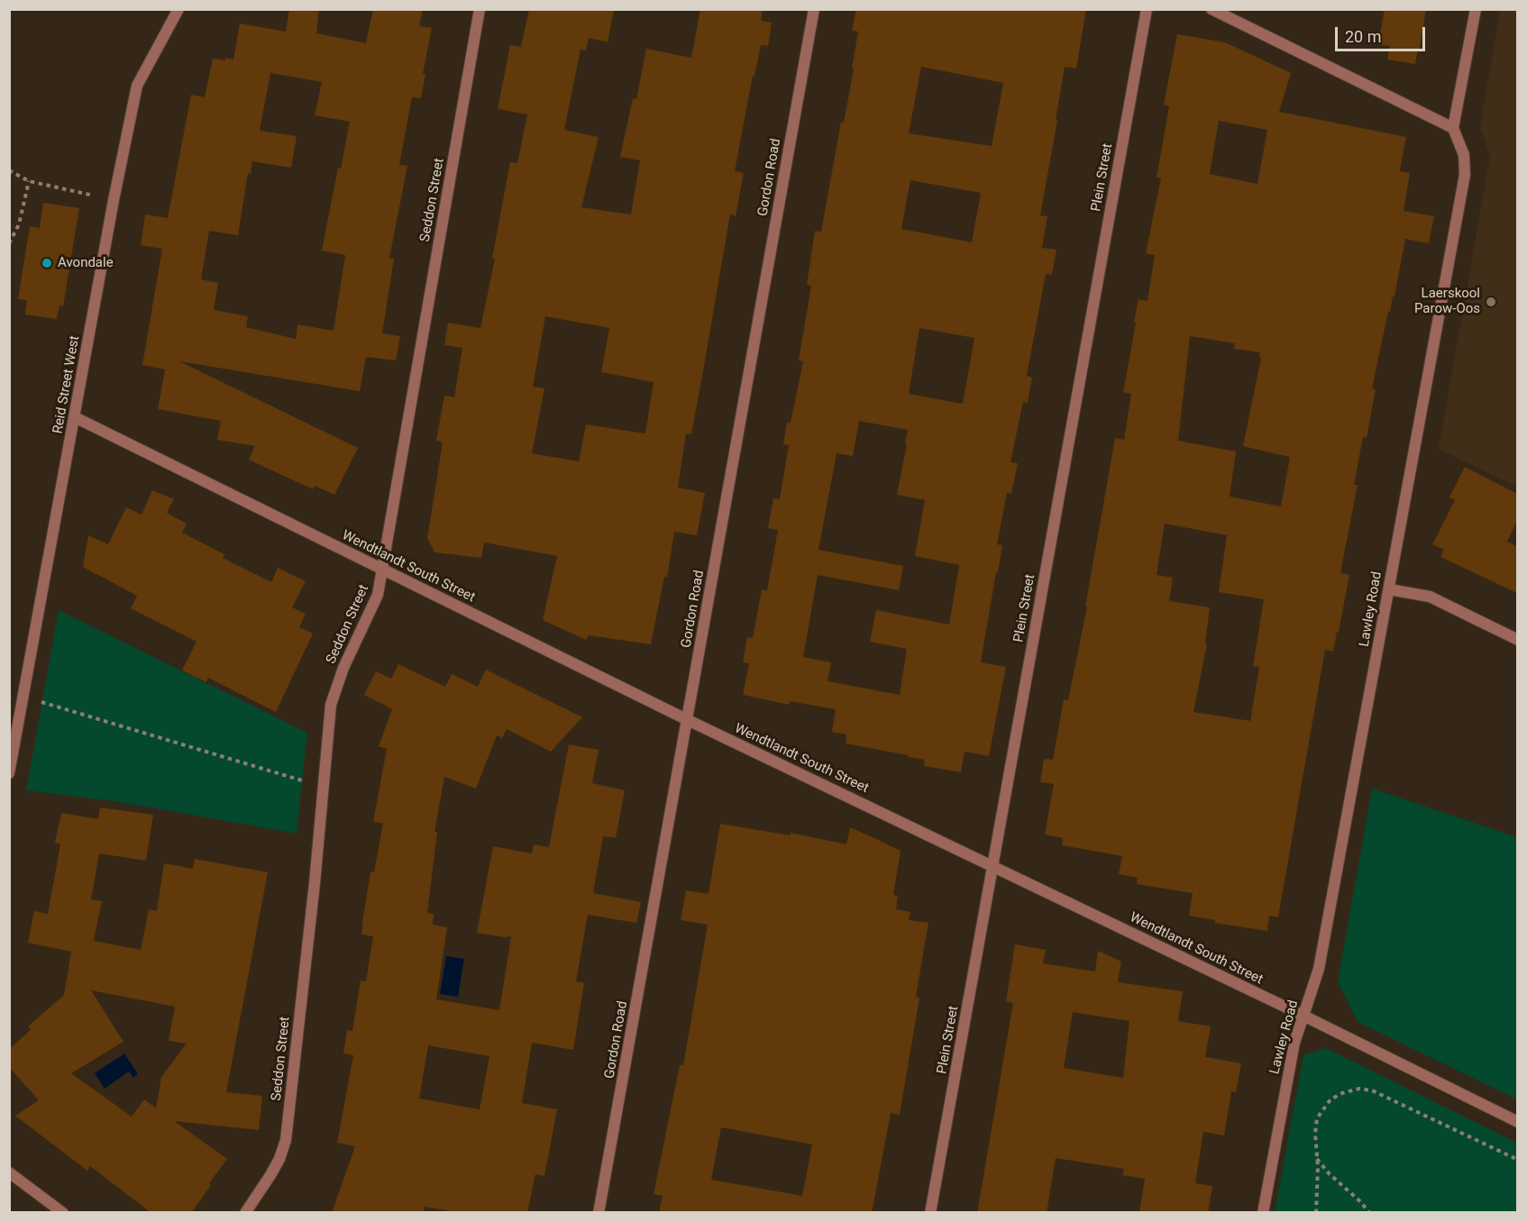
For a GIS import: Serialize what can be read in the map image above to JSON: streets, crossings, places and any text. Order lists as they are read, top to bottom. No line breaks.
{"streets":{"street":["Gordon Road","Plein Street","Seddon Street","Reid Street West","Wendtlandt South Street","Lawley Road"]},"crossings":[["Gordon Road","Wendtlandt South Street"],["Plein Street","Wendtlandt South Street"],["Seddon Street","Wendtlandt South Street"],["Reid Street West","Wendtlandt South Street"],["Wendtlandt South Street","Lawley Road"]],"places":["Avondale","Laerskool Parow-Oos"],"scale_bar":"20 m"}
